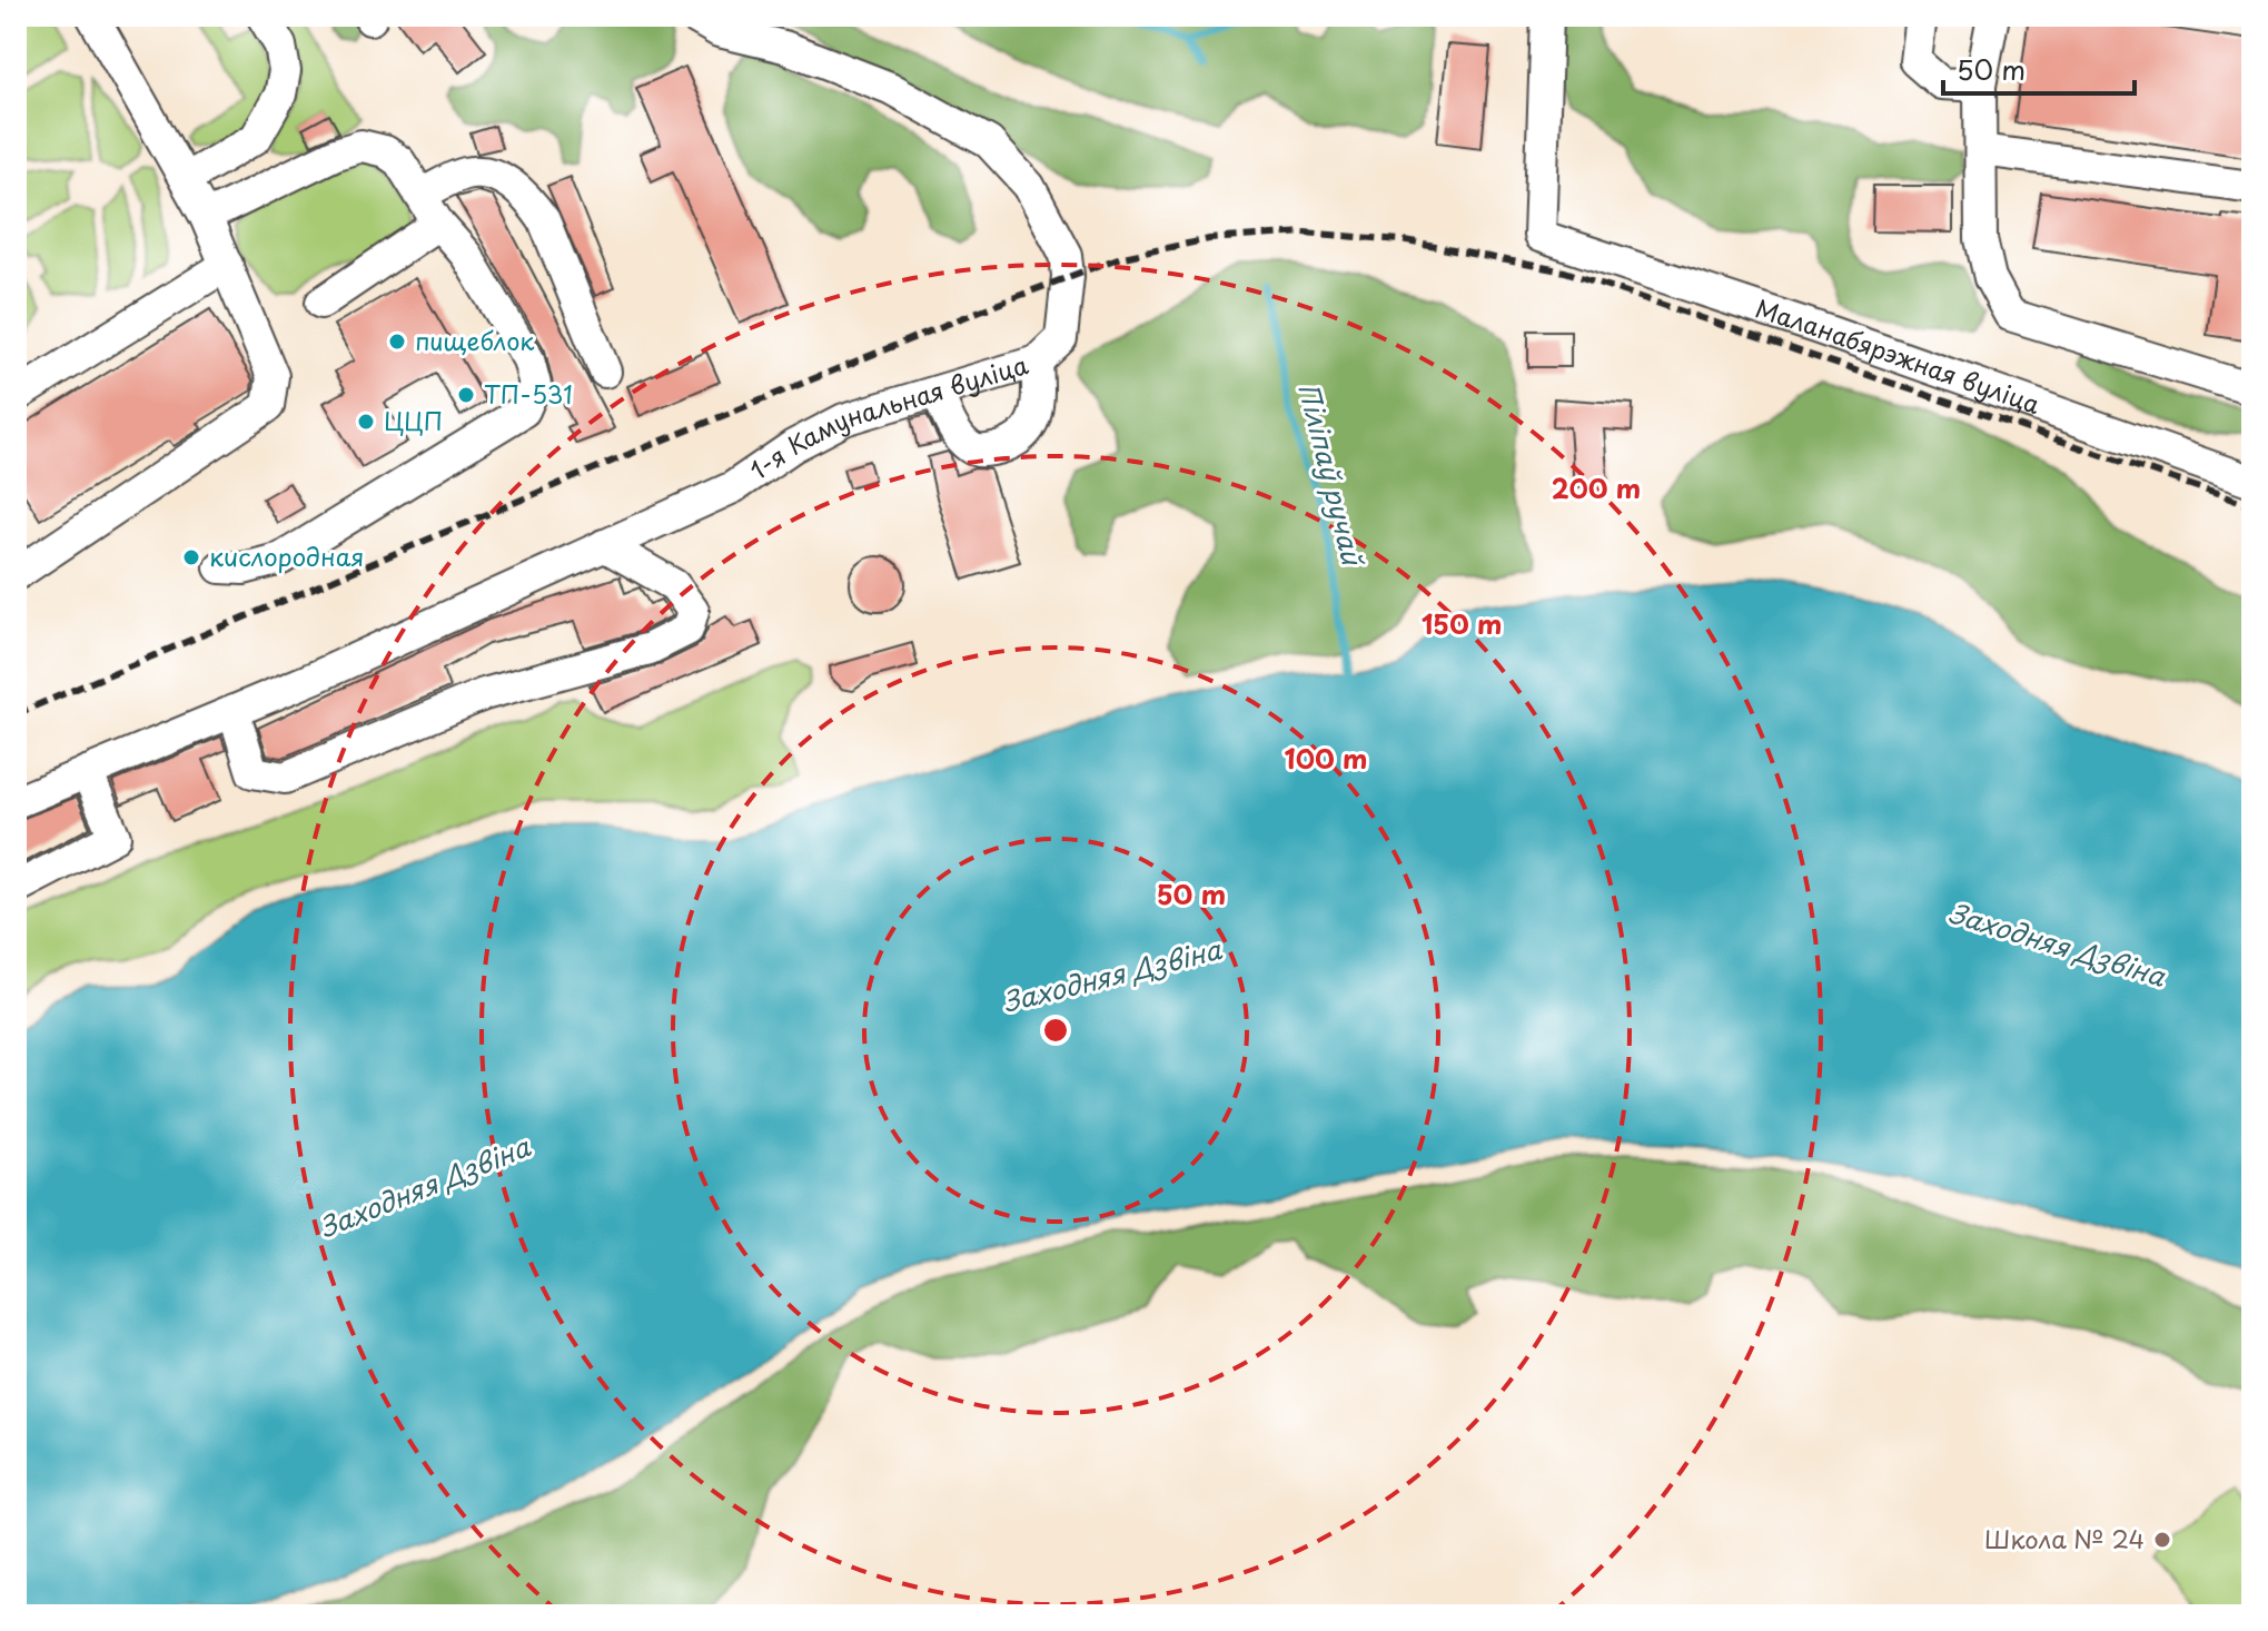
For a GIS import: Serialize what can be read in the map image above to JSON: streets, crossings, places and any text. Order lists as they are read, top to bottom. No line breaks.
{"streets":{"street":["Маланабярэжная вуліца","1-я Камунальная вуліца"]},"water":["Піліпаў ручай","Заходняя Дзвіна"],"places":["пищеблок","ТП-531","ЦЦП","кислородная","Школа № 24"],"scale_bar":"50 m","rings":["200 m","150 m","100 m","50 m"]}
